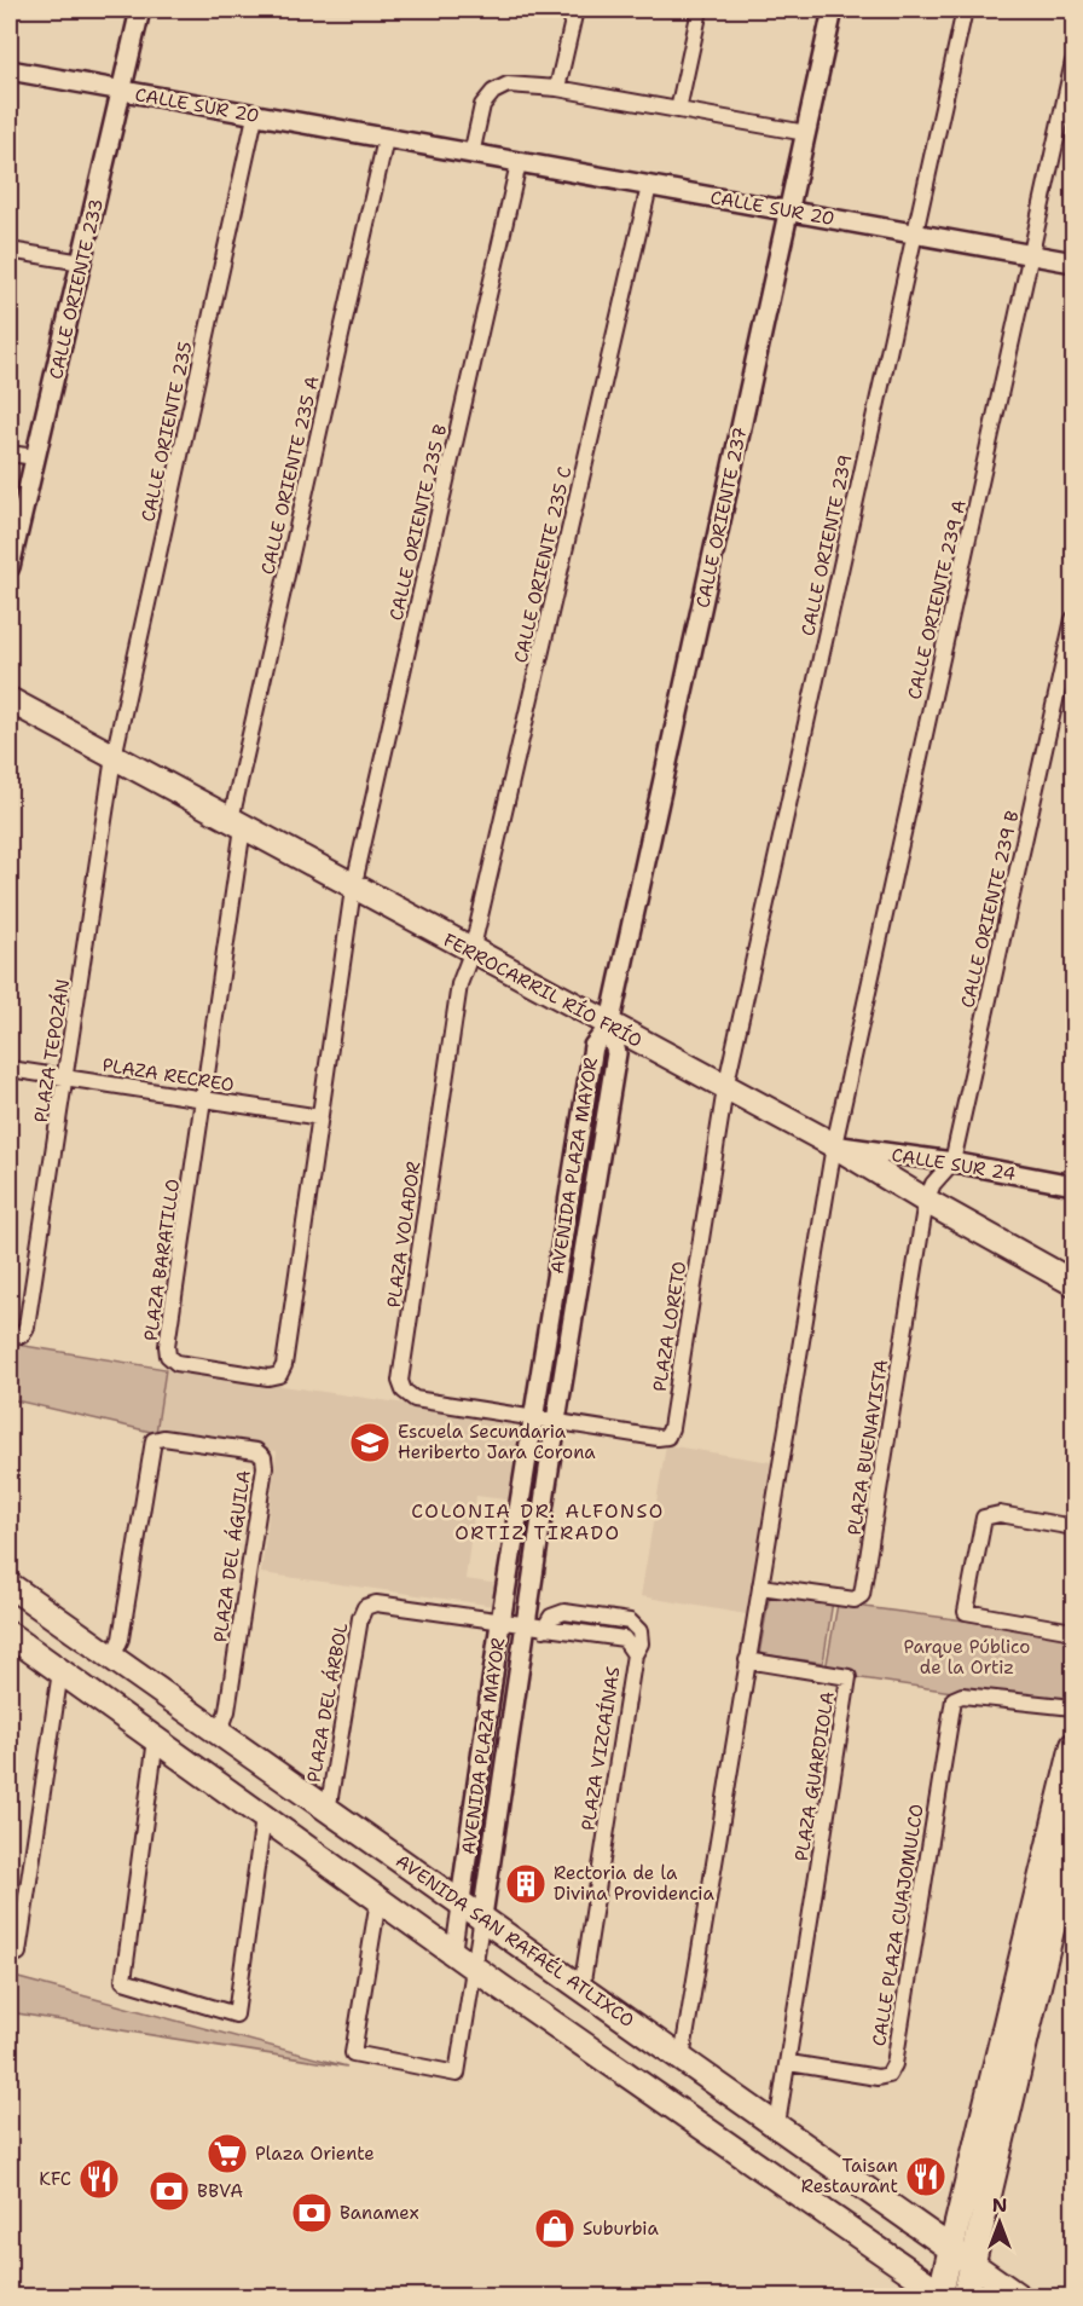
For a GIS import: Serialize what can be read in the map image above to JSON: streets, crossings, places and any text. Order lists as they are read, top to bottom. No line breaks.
{"streets":{"main road":["FERROCARRIL RÍO FRÍO","AVENIDA SAN RAFAÉL ATLIXCO"],"street":["CALLE SUR 20","CALLE ORIENTE 233","CALLE ORIENTE 235","CALLE ORIENTE 235 A","CALLE ORIENTE 237","CALLE ORIENTE 235 B","CALLE ORIENTE 239","CALLE ORIENTE 235 C","CALLE ORIENTE 239 A","CALLE ORIENTE 239 B","PLAZA TEPOZÁN","PLAZA RECREO","CALLE SUR 24","AVENIDA PLAZA MAYOR","PLAZA VOLADOR","PLAZA BARATILLO","PLAZA LORETO","PLAZA BUENAVISTA","PLAZA DEL ÁGUILA","PLAZA DEL ÁRBOL","PLAZA VIZCAÍNAS","PLAZA GUARDIOLA","CALLE PLAZA CUAJOMULCO"]},"crossings":[["CALLE SUR 20","CALLE ORIENTE 233"],["CALLE SUR 20","CALLE ORIENTE 235"],["CALLE SUR 20","CALLE ORIENTE 235 A"],["CALLE SUR 20","CALLE ORIENTE 237"],["CALLE SUR 20","CALLE ORIENTE 235 B"],["CALLE SUR 20","CALLE ORIENTE 239"],["CALLE SUR 20","CALLE ORIENTE 235 C"],["CALLE SUR 20","CALLE ORIENTE 239 A"],["CALLE ORIENTE 235","FERROCARRIL RÍO FRÍO"],["CALLE ORIENTE 235","PLAZA TEPOZÁN"],["CALLE ORIENTE 235 A","FERROCARRIL RÍO FRÍO"],["CALLE ORIENTE 235 A","PLAZA BARATILLO"],["CALLE ORIENTE 237","FERROCARRIL RÍO FRÍO"],["CALLE ORIENTE 237","AVENIDA PLAZA MAYOR"],["CALLE ORIENTE 235 B","FERROCARRIL RÍO FRÍO"],["CALLE ORIENTE 235 B","PLAZA BARATILLO"],["CALLE ORIENTE 239","FERROCARRIL RÍO FRÍO"],["CALLE ORIENTE 239","PLAZA LORETO"],["CALLE ORIENTE 235 C","FERROCARRIL RÍO FRÍO"],["CALLE ORIENTE 235 C","PLAZA VOLADOR"],["CALLE ORIENTE 239 A","FERROCARRIL RÍO FRÍO"],["CALLE ORIENTE 239 A","CALLE SUR 24"],["CALLE ORIENTE 239 B","FERROCARRIL RÍO FRÍO"],["CALLE ORIENTE 239 B","CALLE SUR 24"],["CALLE ORIENTE 239 B","PLAZA BUENAVISTA"],["FERROCARRIL RÍO FRÍO","PLAZA TEPOZÁN"],["FERROCARRIL RÍO FRÍO","CALLE SUR 24"],["FERROCARRIL RÍO FRÍO","AVENIDA PLAZA MAYOR"],["FERROCARRIL RÍO FRÍO","PLAZA VOLADOR"],["FERROCARRIL RÍO FRÍO","PLAZA BARATILLO"],["FERROCARRIL RÍO FRÍO","PLAZA LORETO"],["FERROCARRIL RÍO FRÍO","PLAZA BUENAVISTA"],["PLAZA TEPOZÁN","PLAZA RECREO"],["PLAZA RECREO","PLAZA BARATILLO"],["AVENIDA PLAZA MAYOR","PLAZA VOLADOR"],["AVENIDA PLAZA MAYOR","PLAZA LORETO"],["AVENIDA PLAZA MAYOR","PLAZA DEL ÁRBOL"],["AVENIDA PLAZA MAYOR","PLAZA VIZCAÍNAS"],["AVENIDA PLAZA MAYOR","AVENIDA SAN RAFAÉL ATLIXCO"],["PLAZA VOLADOR","PLAZA LORETO"],["PLAZA DEL ÁGUILA","AVENIDA SAN RAFAÉL ATLIXCO"],["PLAZA DEL ÁRBOL","PLAZA VIZCAÍNAS"],["PLAZA DEL ÁRBOL","AVENIDA SAN RAFAÉL ATLIXCO"],["PLAZA VIZCAÍNAS","AVENIDA SAN RAFAÉL ATLIXCO"],["PLAZA GUARDIOLA","CALLE PLAZA CUAJOMULCO"],["PLAZA GUARDIOLA","AVENIDA SAN RAFAÉL ATLIXCO"]],"districts":["COLONIA DR. ALFONSO ORTIZ TIRADO"],"parks":["Parque Público de la Ortiz"],"places":{"school or university":["Escuela Secundaria Heriberto Jara Corona"],"building":["Rectoria de la Divina Providencia"],"supermarket":["Plaza Oriente"],"restaurant":["Taisan Restaurant","KFC"],"bank":["BBVA","Banamex"],"shop":["Suburbia"]},"north":"top"}
